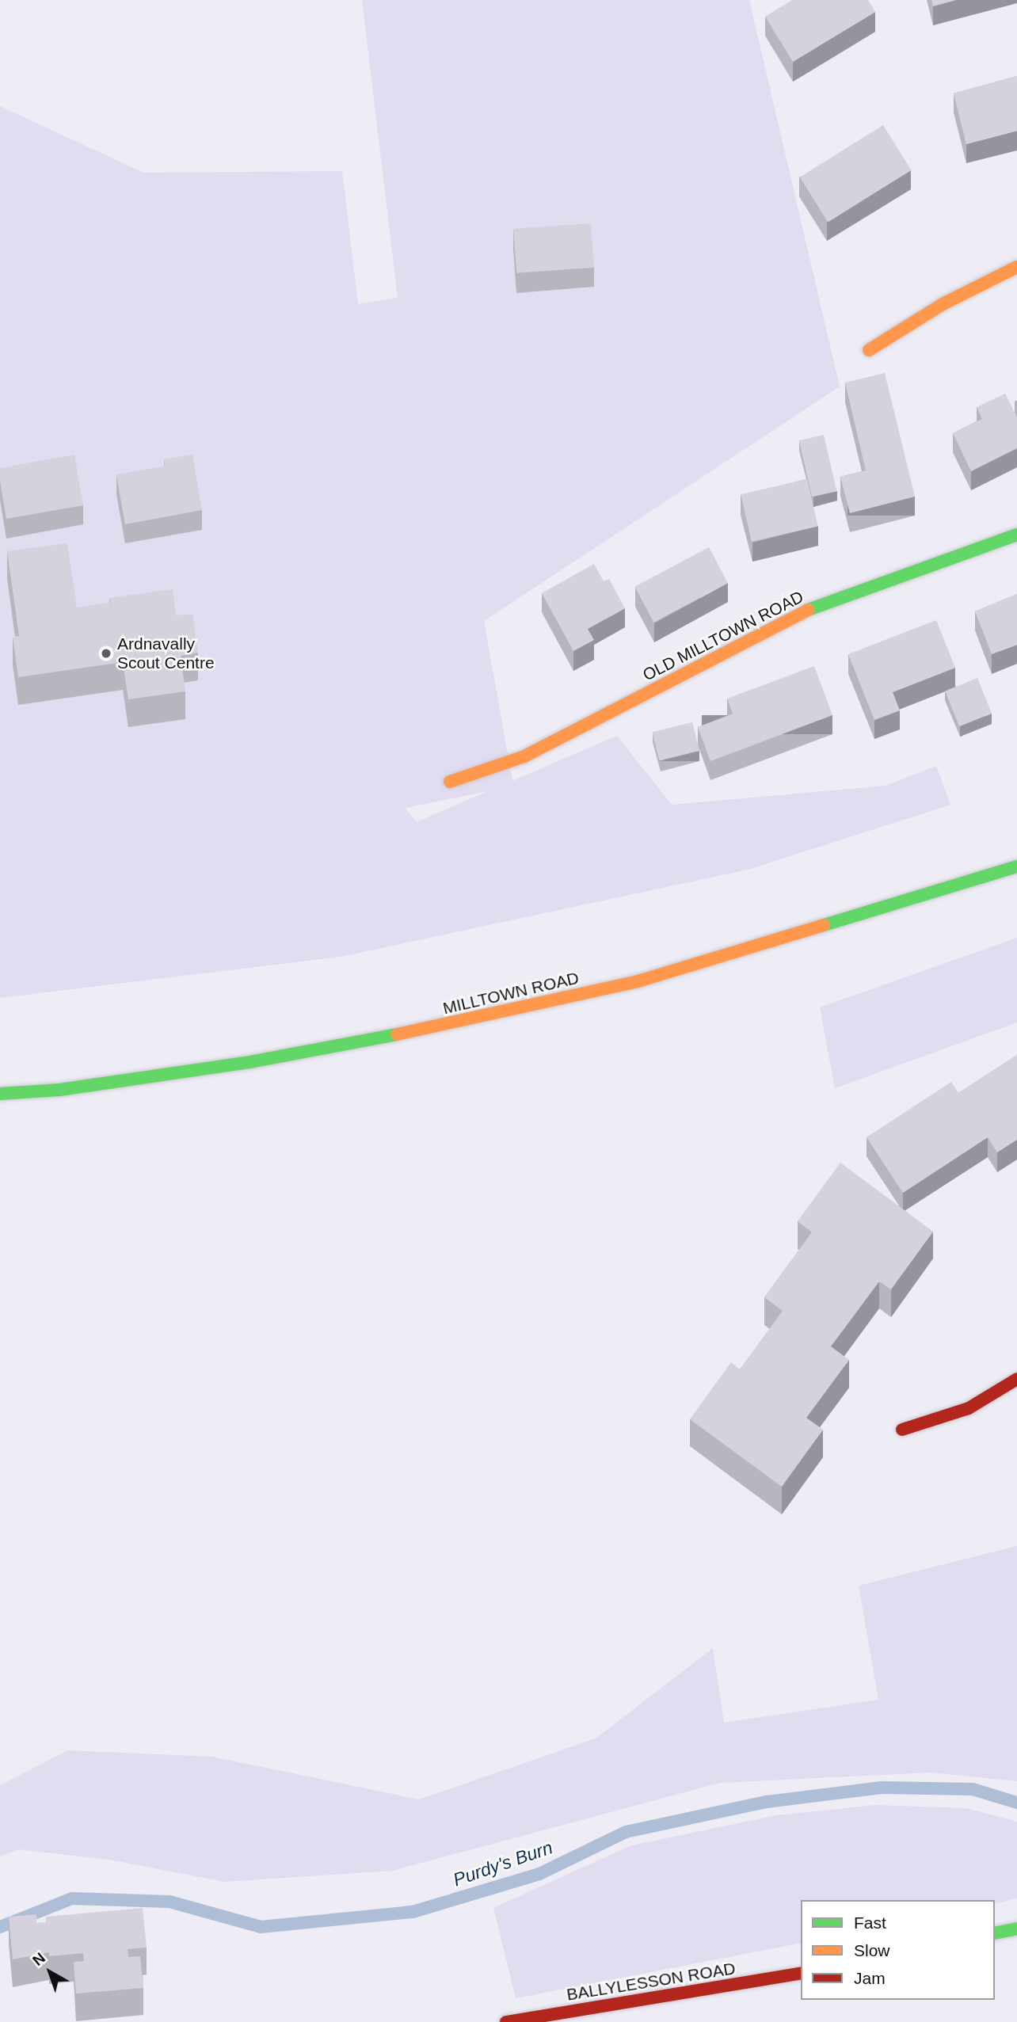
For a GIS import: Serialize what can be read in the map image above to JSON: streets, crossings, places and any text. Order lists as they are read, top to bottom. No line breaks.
{"streets":{"main road":["OLD MILLTOWN ROAD","MILLTOWN ROAD","BALLYLESSON ROAD"]},"water":["Purdy's Burn"],"places":["Ardnavally Scout Centre"],"legend":["Fast","Slow","Jam"],"north":"top left"}
